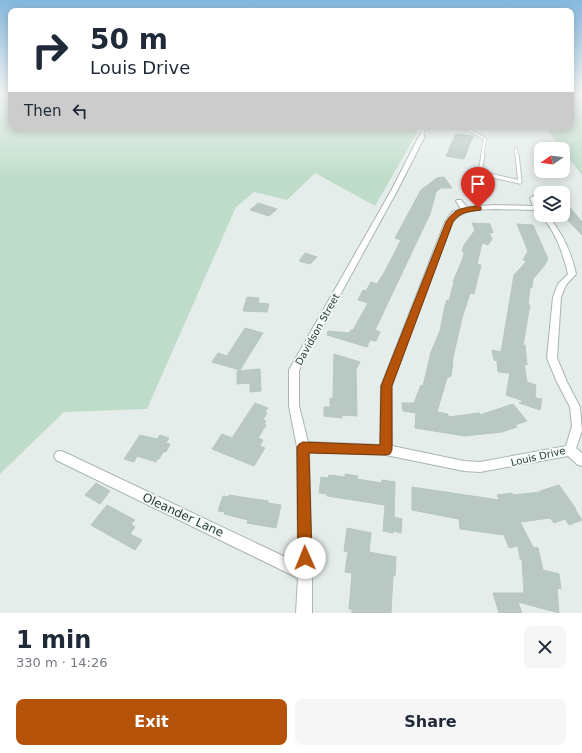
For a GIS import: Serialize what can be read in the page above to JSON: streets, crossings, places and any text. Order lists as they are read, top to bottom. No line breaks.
{"streets":{"street":["Davidson Street","Louis Drive","Oleander Lane"]},"crossings":[["Davidson Street","Louis Drive"],["Davidson Street","Oleander Lane"]],"north":"left","page":{"turn":["50 m","Louis Drive"],"then":"Then","heading":["1 min","330 m · 14:26"],"buttons":["Exit","Share"]}}
